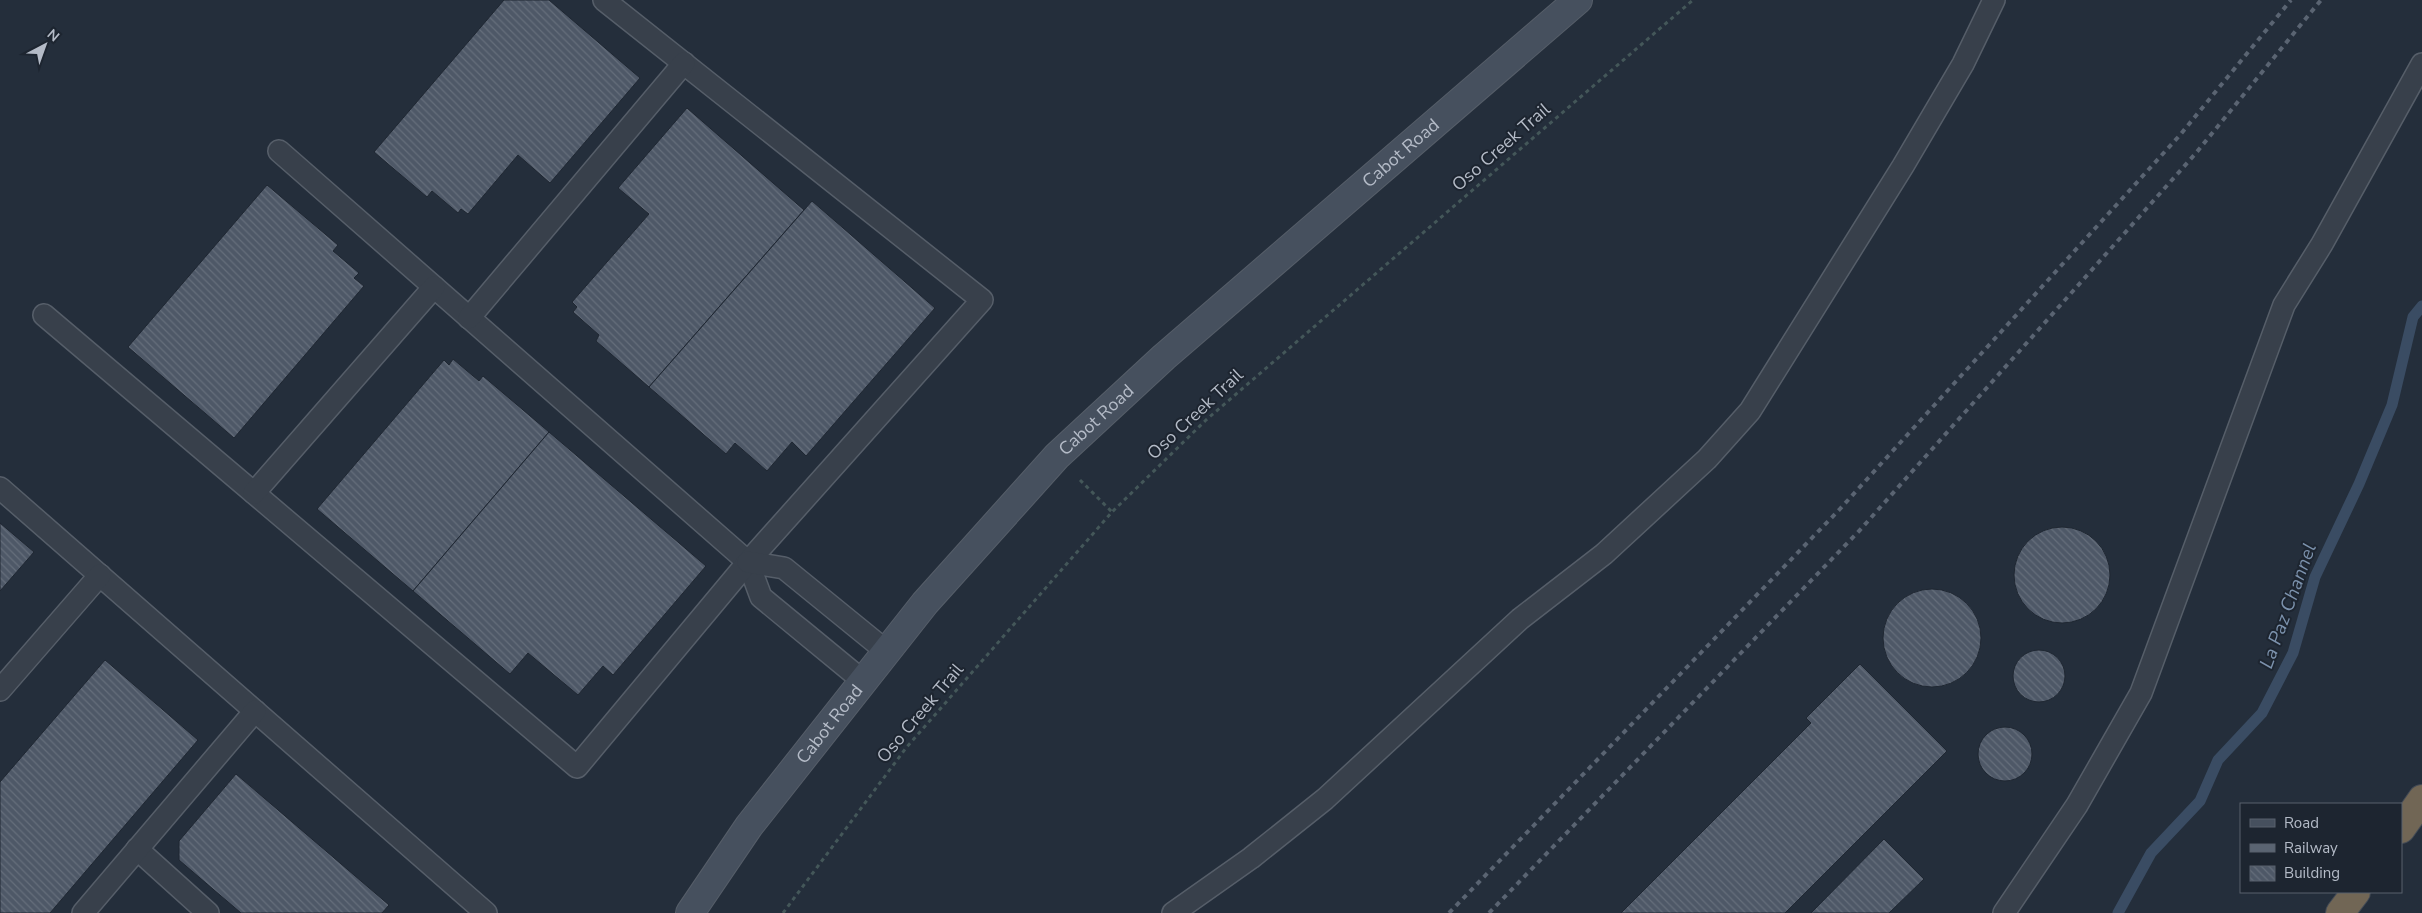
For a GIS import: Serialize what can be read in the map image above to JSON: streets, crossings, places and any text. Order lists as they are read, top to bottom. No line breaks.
{"streets":{"main road":["Cabot Road"],"path":["Oso Creek Trail"]},"water":["La Paz Channel"],"legend":["Road","Railway","Building"],"north":"top right"}
